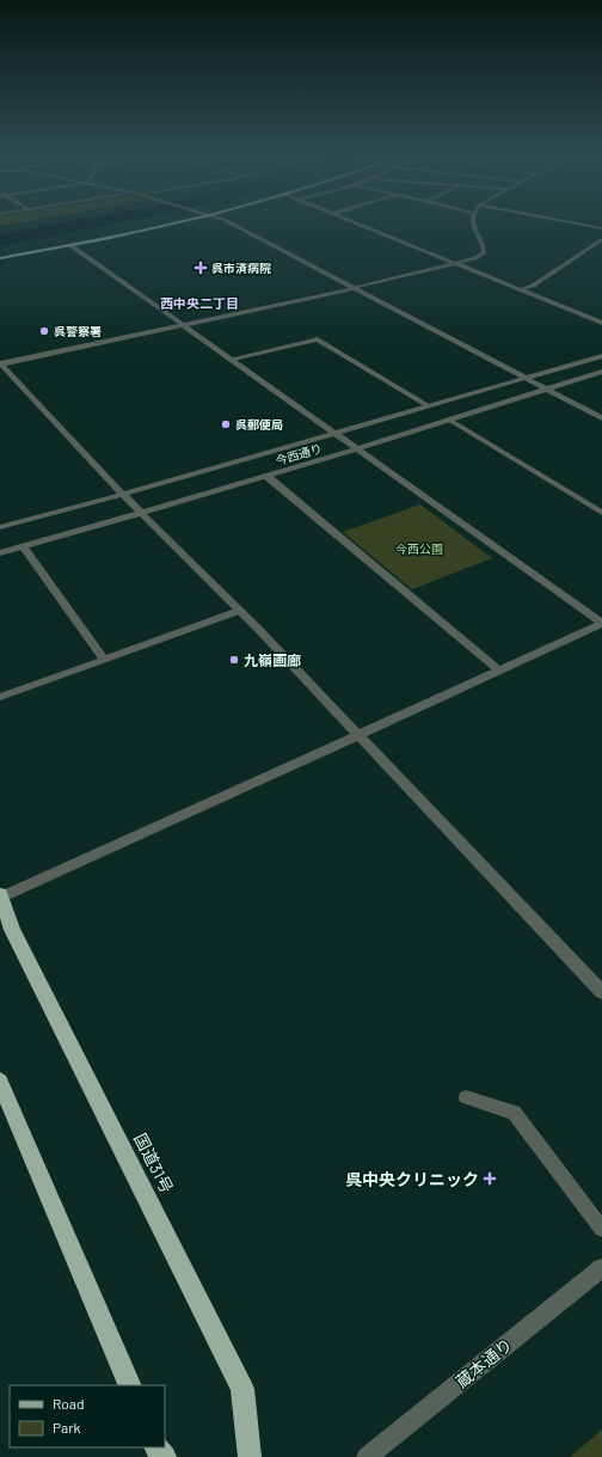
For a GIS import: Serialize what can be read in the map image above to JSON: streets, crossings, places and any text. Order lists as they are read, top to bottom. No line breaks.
{"streets":{"highway":["国道31号"],"street":["今西通り","蔵本通り"]},"districts":["西中央二丁目"],"parks":["今西公園"],"places":{"health":["呉市済病院","呉中央クリニック"],"other":["呉警察署","呉郵便局","九嶺画廊"]},"legend":["Road","Park"]}
